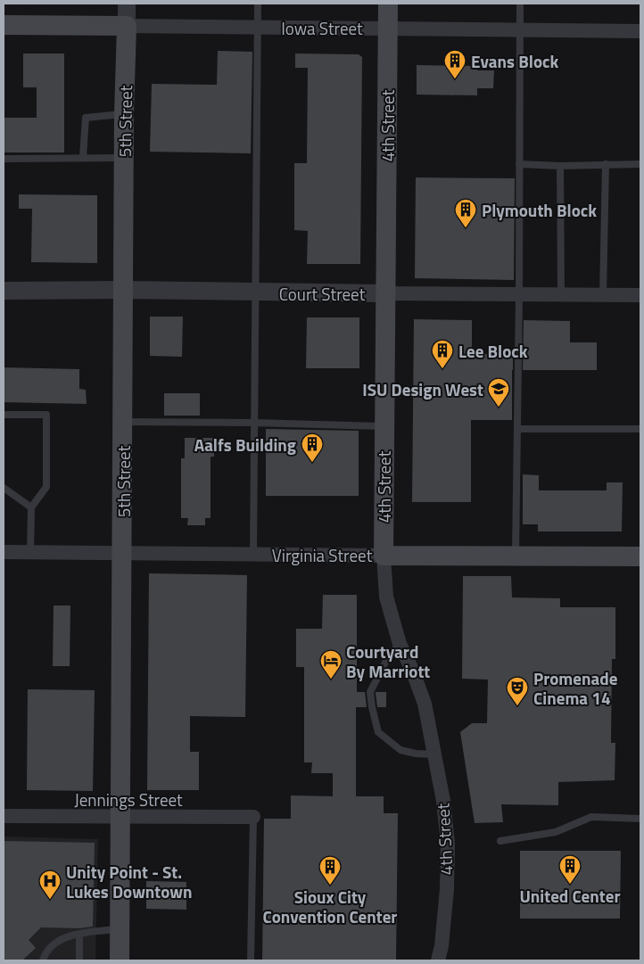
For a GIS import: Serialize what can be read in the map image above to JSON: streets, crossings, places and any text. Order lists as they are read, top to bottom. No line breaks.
{"streets":{"main road":["Iowa Street","5th Street","4th Street","Virginia Street"],"street":["Court Street","Jennings Street"]},"crossings":[["Iowa Street","5th Street"],["Iowa Street","4th Street"],["5th Street","Court Street"],["5th Street","Virginia Street"],["5th Street","Jennings Street"],["4th Street","Court Street"],["4th Street","Virginia Street"]],"places":{"building":["Evans Block","Plymouth Block","Lee Block","Aalfs Building","United Center","Sioux City Convention Center"],"school or university":["ISU Design West"],"hotel":["Courtyard By Marriott"],"theatre":["Promenade Cinema 14"],"hospital":["Unity Point - St. Lukes Downtown"]}}
